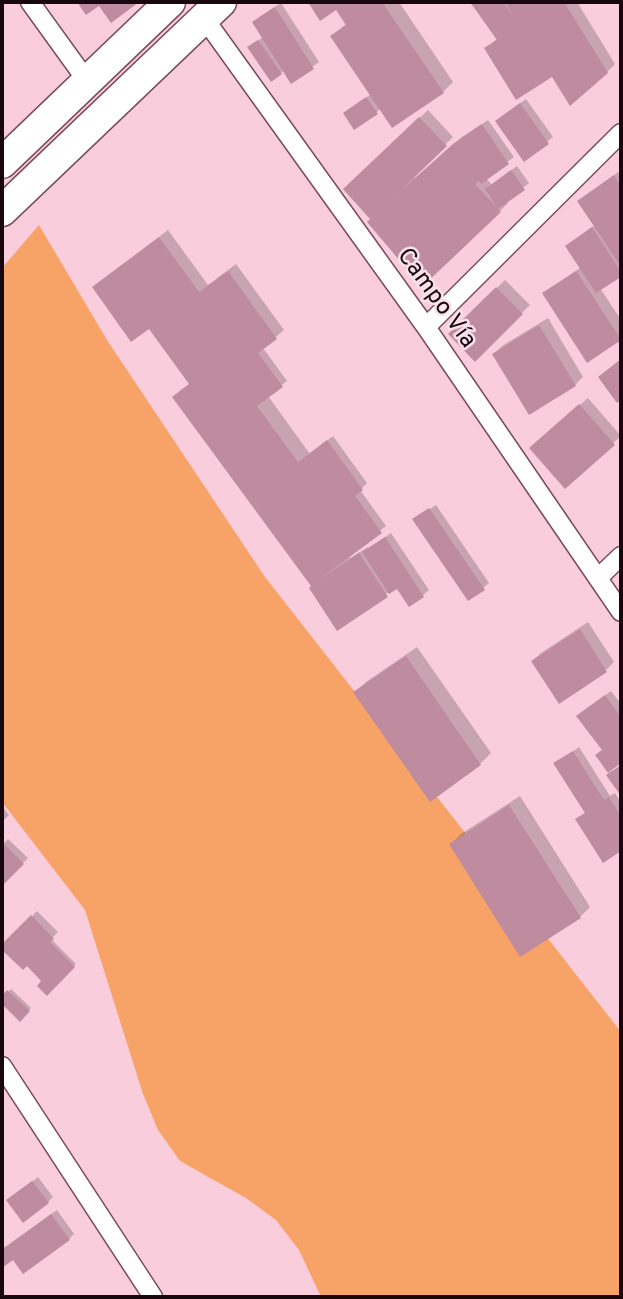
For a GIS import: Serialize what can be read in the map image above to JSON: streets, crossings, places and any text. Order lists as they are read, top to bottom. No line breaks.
{"streets":{"street":["Campo Vía"]}}
